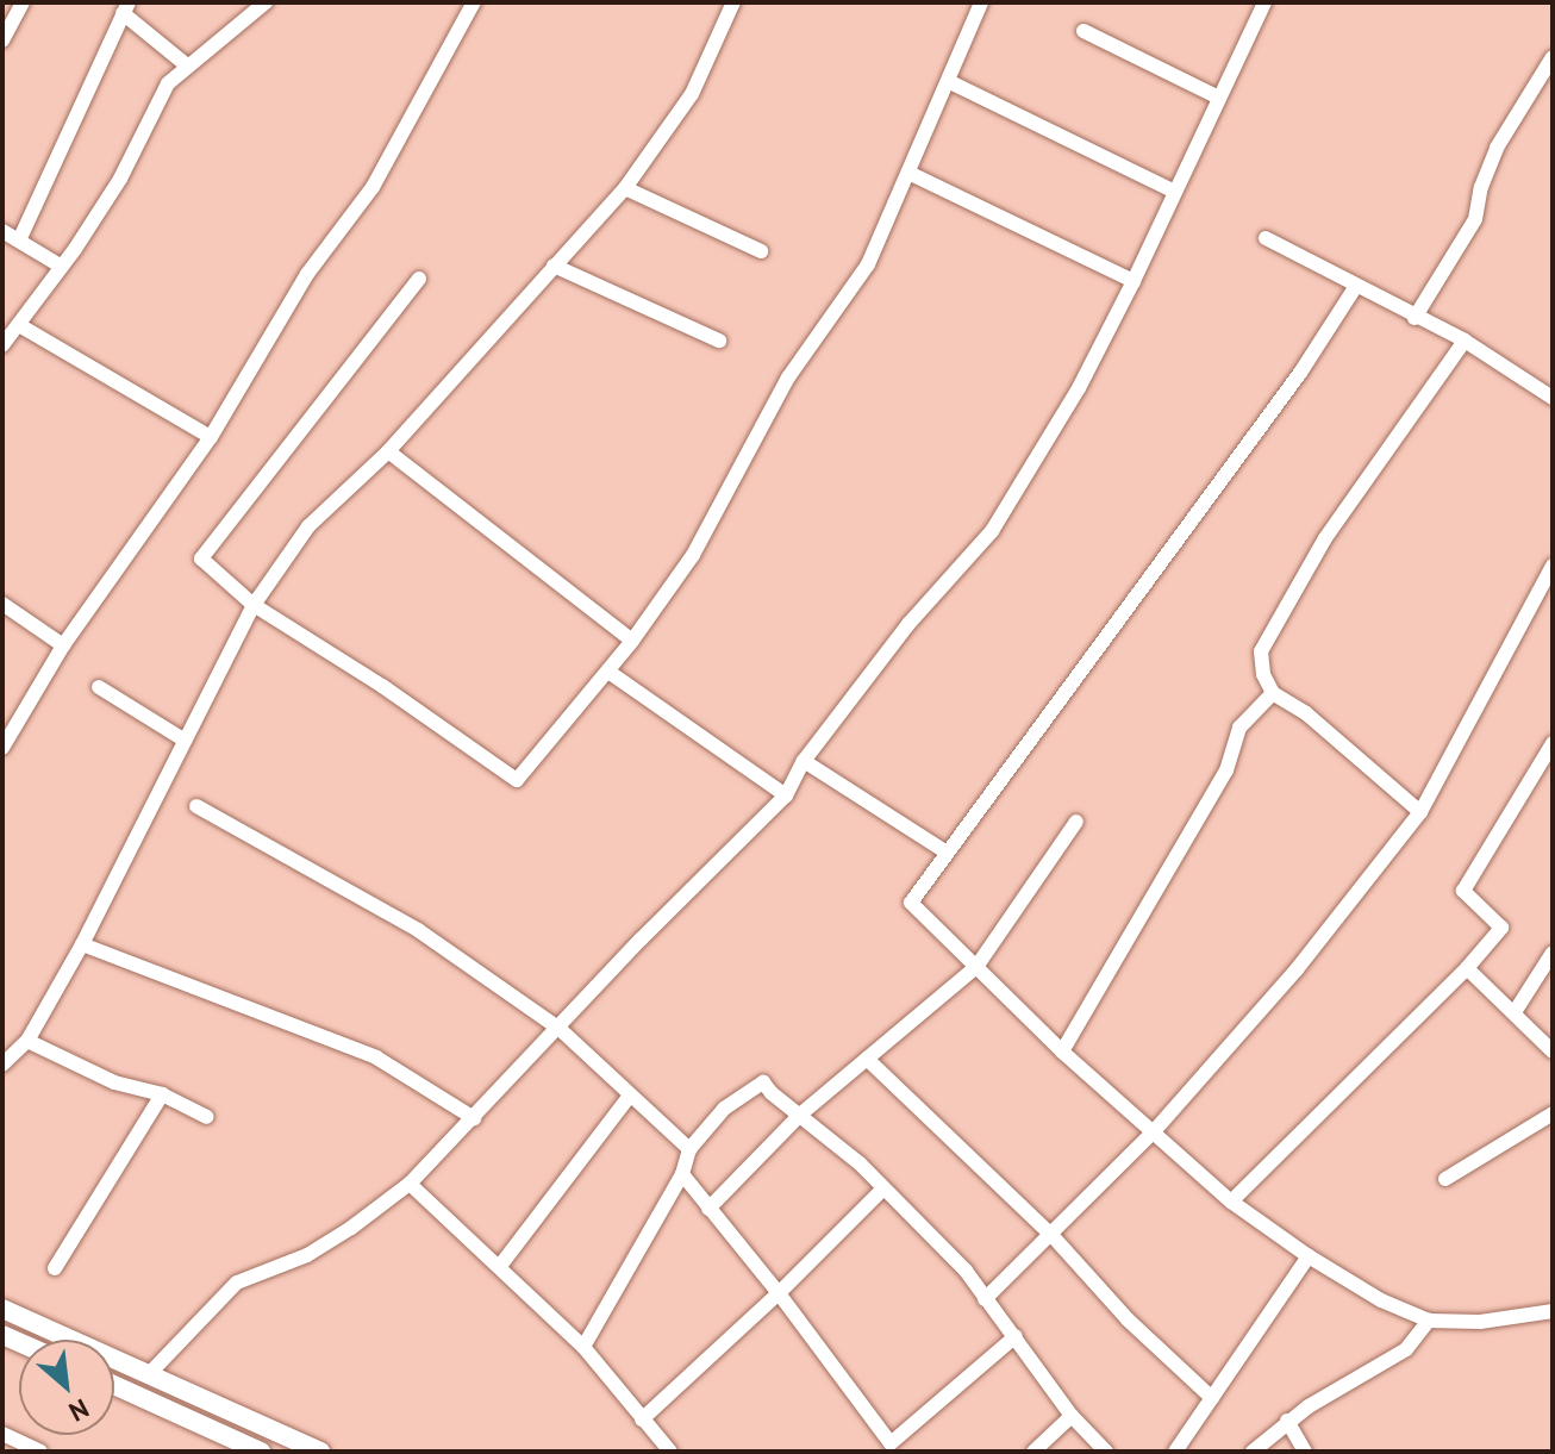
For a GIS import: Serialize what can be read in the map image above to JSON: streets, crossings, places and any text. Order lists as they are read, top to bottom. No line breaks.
{"north":"bottom right"}
